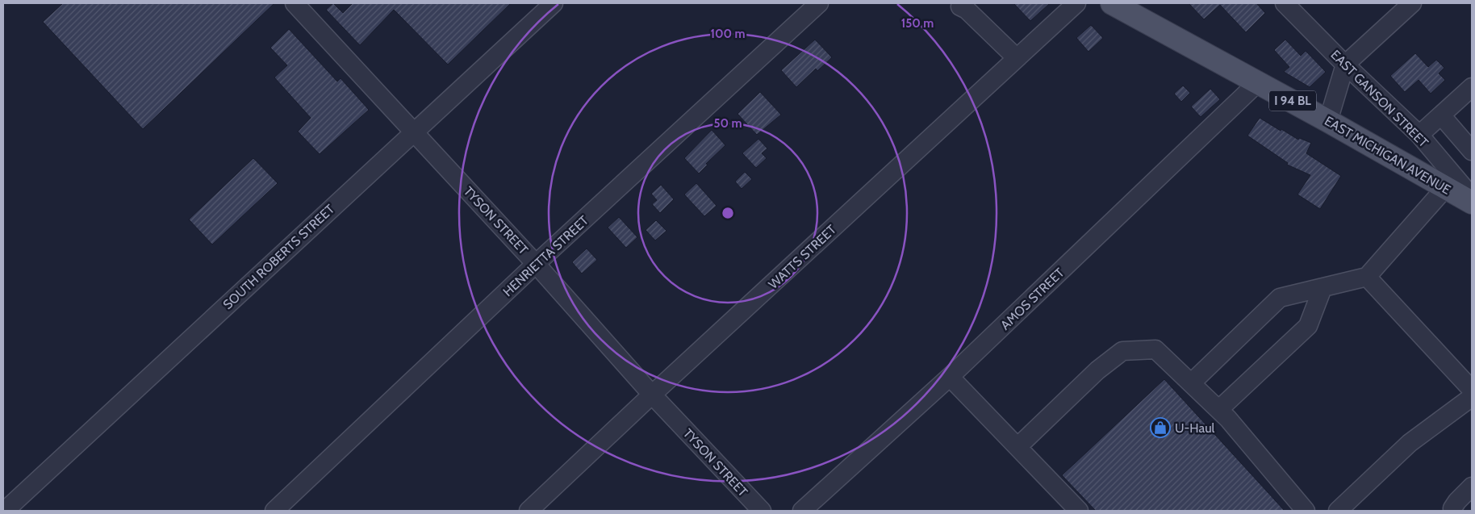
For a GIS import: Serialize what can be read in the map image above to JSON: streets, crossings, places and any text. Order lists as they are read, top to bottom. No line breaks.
{"streets":{"main road":["I 94 BL","EAST MICHIGAN AVENUE"],"street":["EAST GANSON STREET","TYSON STREET","HENRIETTA STREET","SOUTH ROBERTS STREET","WATTS STREET","AMOS STREET"]},"crossings":[["EAST MICHIGAN AVENUE","AMOS STREET"],["TYSON STREET","HENRIETTA STREET"],["TYSON STREET","SOUTH ROBERTS STREET"],["TYSON STREET","WATTS STREET"]],"places":{"shop":["U-Haul"]},"rings":["150 m","100 m","50 m"]}
